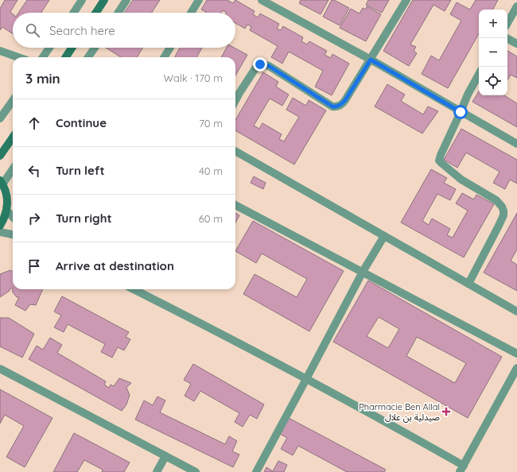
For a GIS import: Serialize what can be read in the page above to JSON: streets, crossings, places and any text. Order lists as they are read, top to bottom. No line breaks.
{"places":{"health":["Pharmacie Ben Allal صيدلية بن علال"]},"page":{"map_buttons":["+","−"],"search":"Search here","heading":["3 min","Walk · 170 m"],"list":[["Continue","70 m"],["Turn left","40 m"],["Turn right","60 m"],"Arrive at destination"]}}
